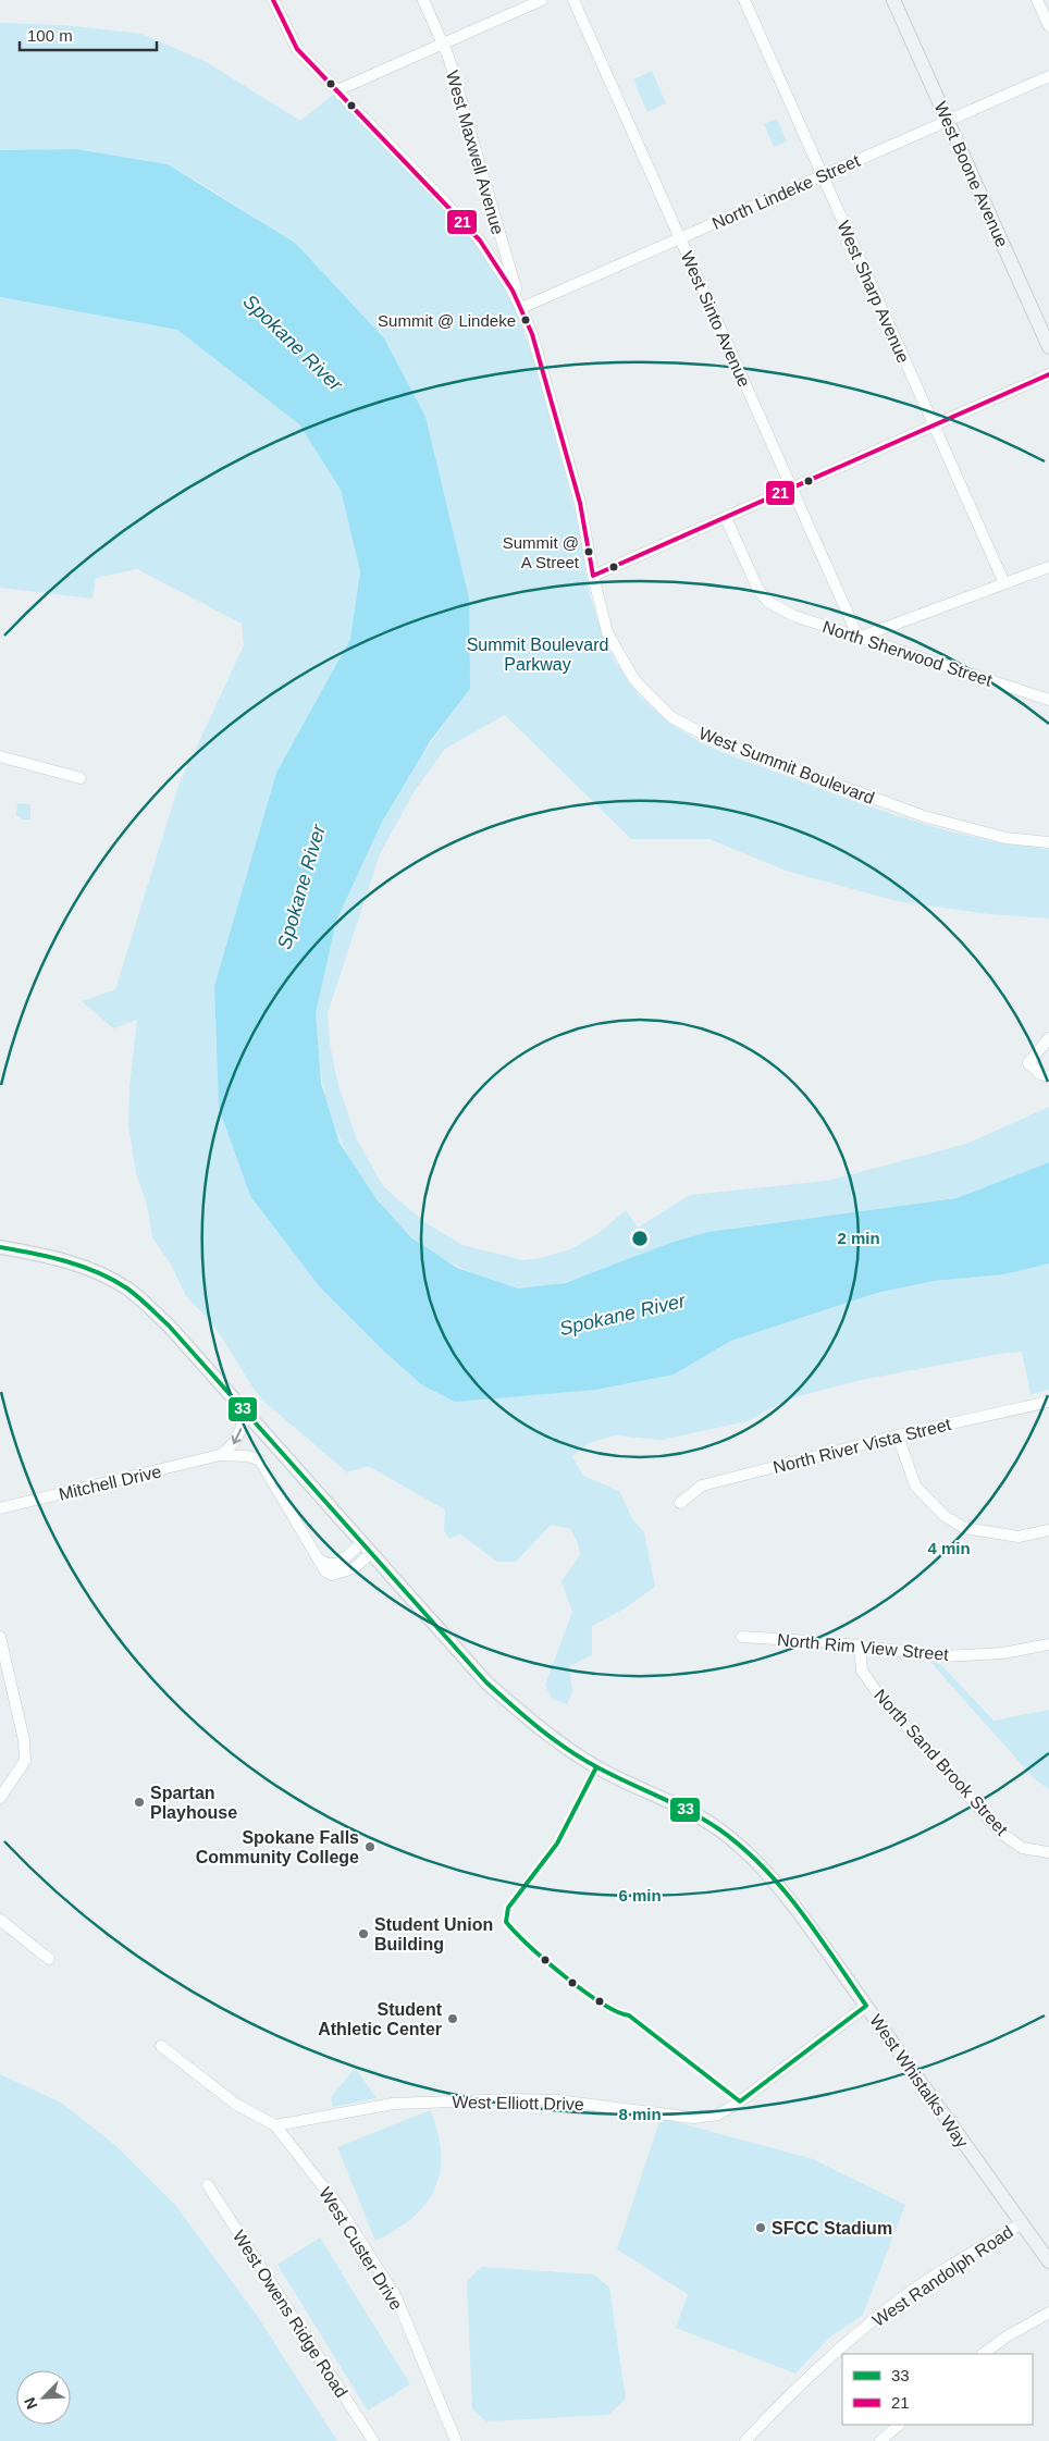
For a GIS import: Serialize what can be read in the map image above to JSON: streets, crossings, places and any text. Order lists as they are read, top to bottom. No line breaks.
{"streets":{"main road":["West Boone Avenue","West Whistalks Way"],"street":["West Maxwell Avenue","North Lindeke Street","West Sharp Avenue","West Sinto Avenue","North Sherwood Street","West Summit Boulevard","North River Vista Street","Mitchell Drive","North Rim View Street","North Sand Brook Street","West Elliott Drive","West Custer Drive","West Randolph Road","West Owens Ridge Road"]},"crossings":[["West Maxwell Avenue","North Lindeke Street"],["West Maxwell Avenue","West Summit Boulevard"],["West Boone Avenue","North Lindeke Street"],["North Lindeke Street","West Sharp Avenue"],["North Lindeke Street","West Sinto Avenue"],["North Lindeke Street","West Summit Boulevard"],["West Sinto Avenue","North Sherwood Street"],["Mitchell Drive","West Whistalks Way"],["North Rim View Street","North Sand Brook Street"],["West Whistalks Way","West Elliott Drive"],["West Whistalks Way","West Randolph Road"],["West Elliott Drive","West Custer Drive"]],"water":["Spokane River"],"parks":["Summit Boulevard Parkway"],"places":["Summit @ Lindeke","Summit @ A Street","Spartan Playhouse","Spokane Falls Community College","Student Union Building","Student Athletic Center","SFCC Stadium"],"lines":["transit line 21","transit line 33"],"legend":["33","21"],"scale_bar":"100 m","north":"bottom left","rings":["2 min","4 min","6 min","8 min"]}
